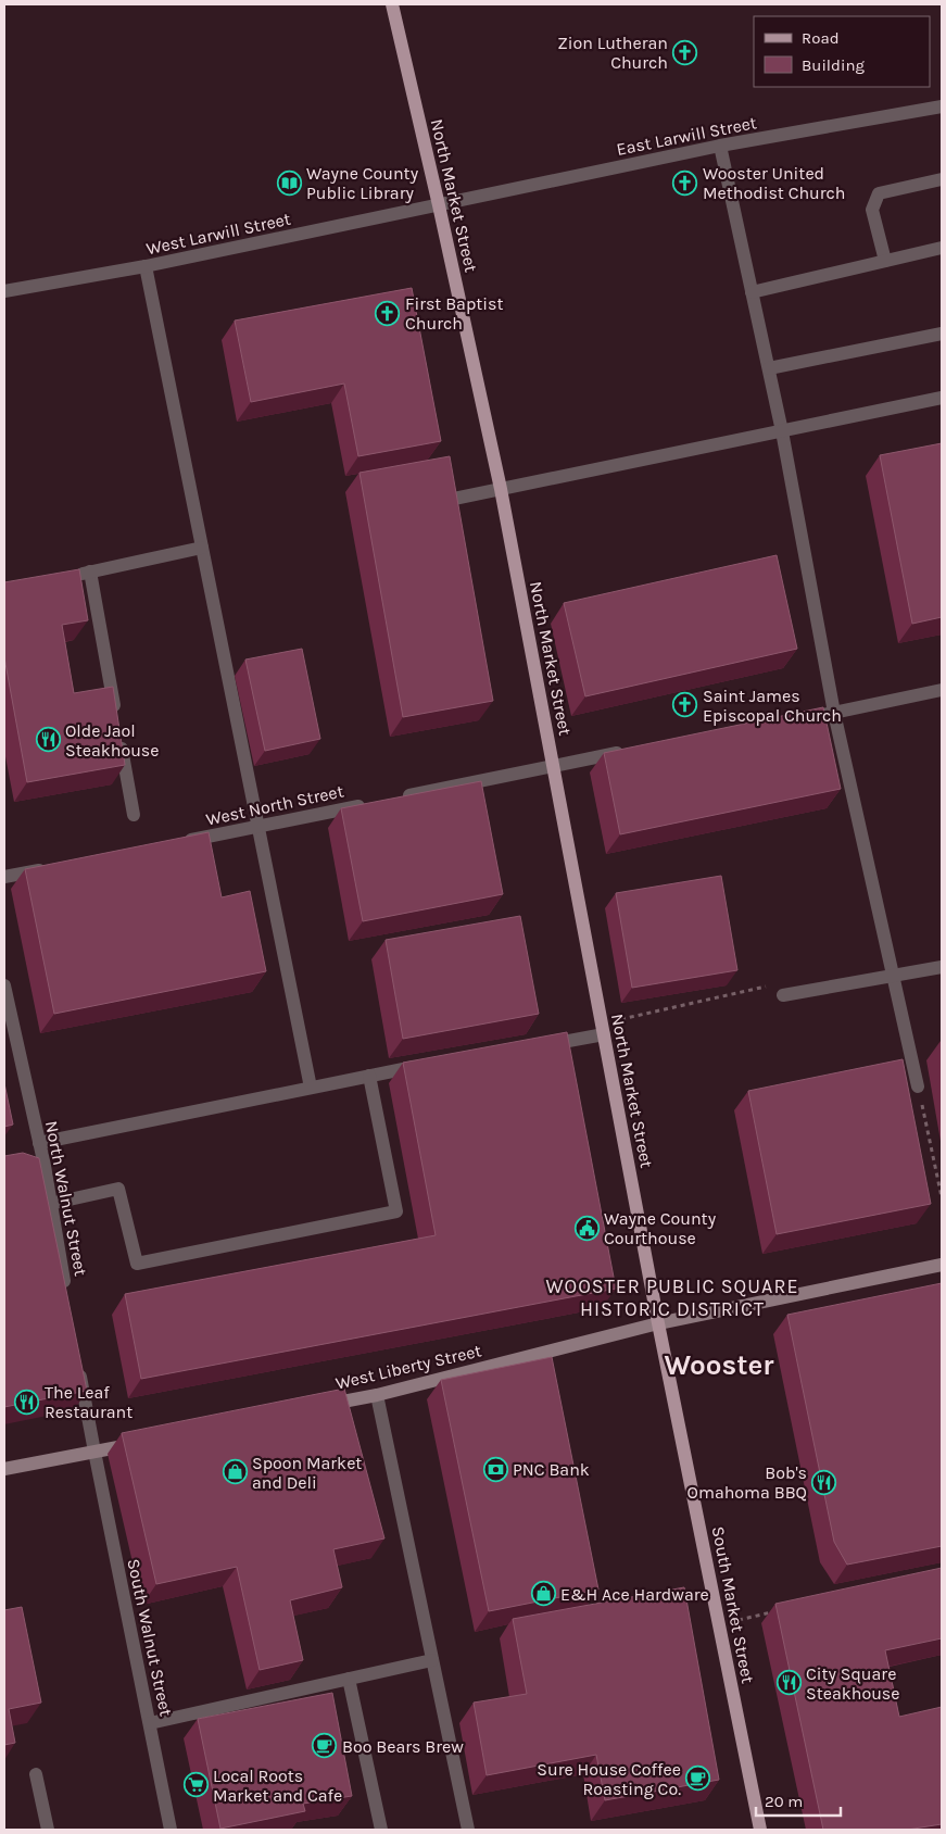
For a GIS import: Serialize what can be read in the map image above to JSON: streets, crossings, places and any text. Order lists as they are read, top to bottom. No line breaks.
{"streets":{"main road":["North Market Street","West Liberty Street","South Market Street"],"street":["East Larwill Street","West Larwill Street","West North Street","North Walnut Street","South Walnut Street"]},"crossings":[["East Larwill Street","North Market Street"],["East Larwill Street","West Larwill Street"],["North Market Street","West Larwill Street"],["North Market Street","West Liberty Street"],["North Market Street","South Market Street"],["West Liberty Street","South Market Street"]],"districts":["WOOSTER PUBLIC SQUARE HISTORIC DISTRICT","Wooster"],"places":{"church":["Zion Lutheran Church","Wooster United Methodist Church","First Baptist Church","Saint James Episcopal Church"],"library":["Wayne County Public Library"],"restaurant":["Olde Jaol Steakhouse","The Leaf Restaurant","Bob's Omahoma BBQ","City Square Steakhouse"],"public building":["Wayne County Courthouse"],"bank":["PNC Bank"],"shop":["Spoon Market and Deli","E&H Ace Hardware"],"cafe":["Boo Bears Brew","Sure House Coffee Roasting Co."],"supermarket":["Local Roots Market and Cafe"]},"legend":["Road","Building"],"scale_bar":"20 m"}
